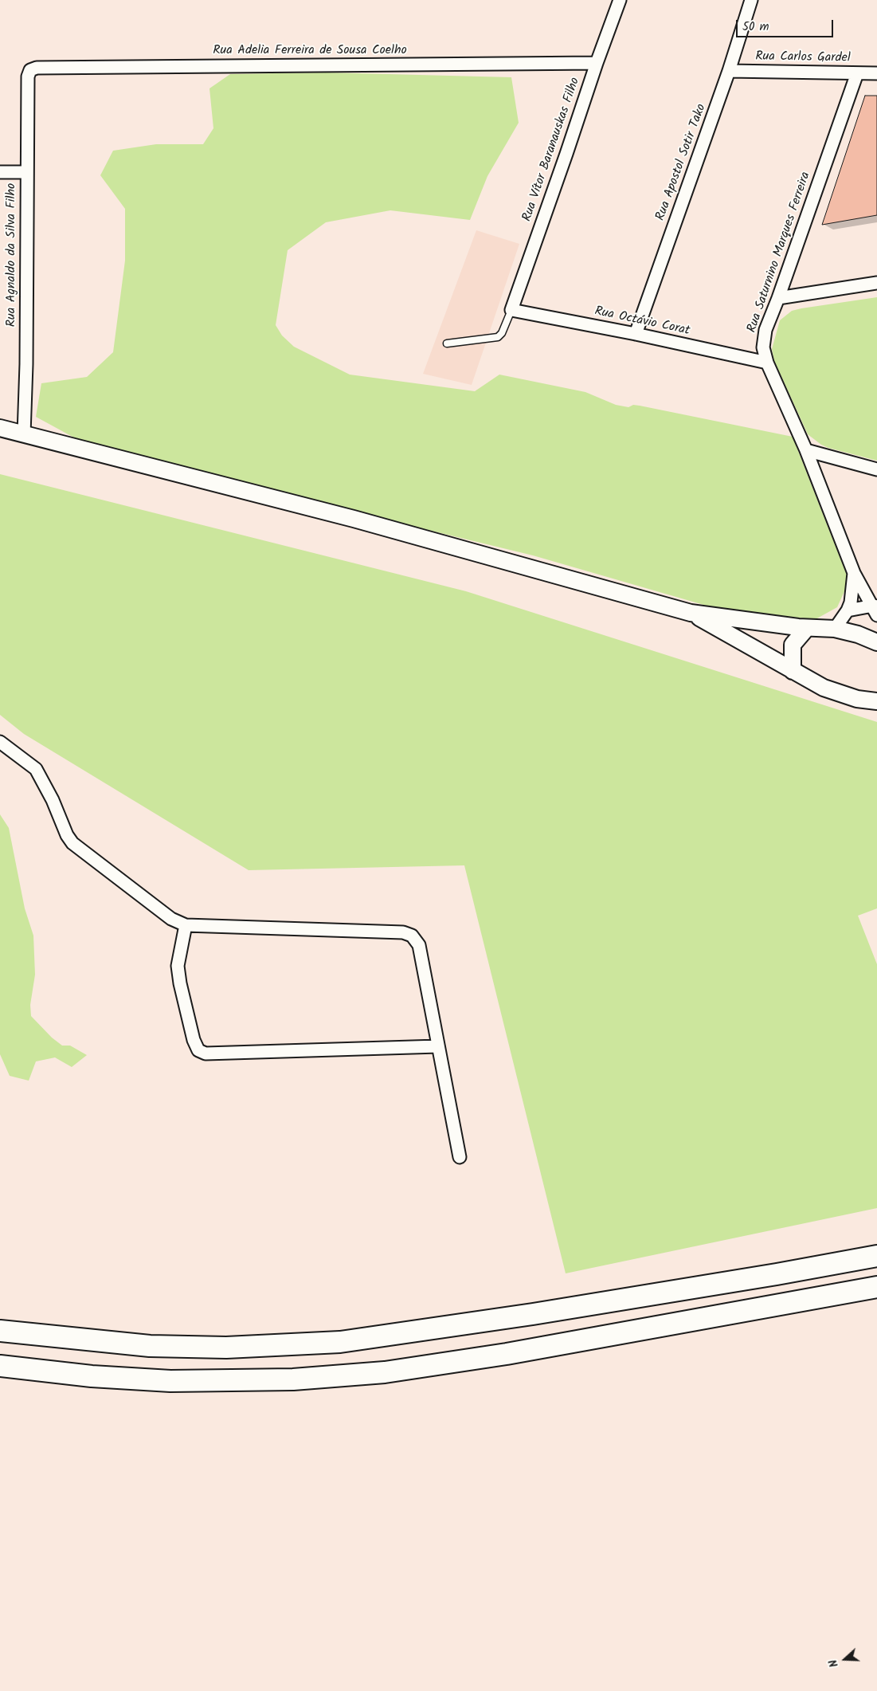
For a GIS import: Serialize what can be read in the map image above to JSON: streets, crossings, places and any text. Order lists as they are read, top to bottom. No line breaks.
{"streets":{"street":["Rua Adelia Ferreira de Sousa Coelho","Rua Carlos Gardel","Rua Vítor Baranauskas Filho","Rua Apostol Sotir Tako","Rua Saturnino Marques Ferreira","Rua Agnaldo da Silva Filho","Rua Octávio Corat"]},"crossings":[["Rua Adelia Ferreira de Sousa Coelho","Rua Vítor Baranauskas Filho"],["Rua Adelia Ferreira de Sousa Coelho","Rua Agnaldo da Silva Filho"],["Rua Carlos Gardel","Rua Apostol Sotir Tako"],["Rua Carlos Gardel","Rua Saturnino Marques Ferreira"],["Rua Vítor Baranauskas Filho","Rua Octávio Corat"],["Rua Apostol Sotir Tako","Rua Octávio Corat"],["Rua Saturnino Marques Ferreira","Rua Octávio Corat"]],"scale_bar":"50 m","north":"left"}
